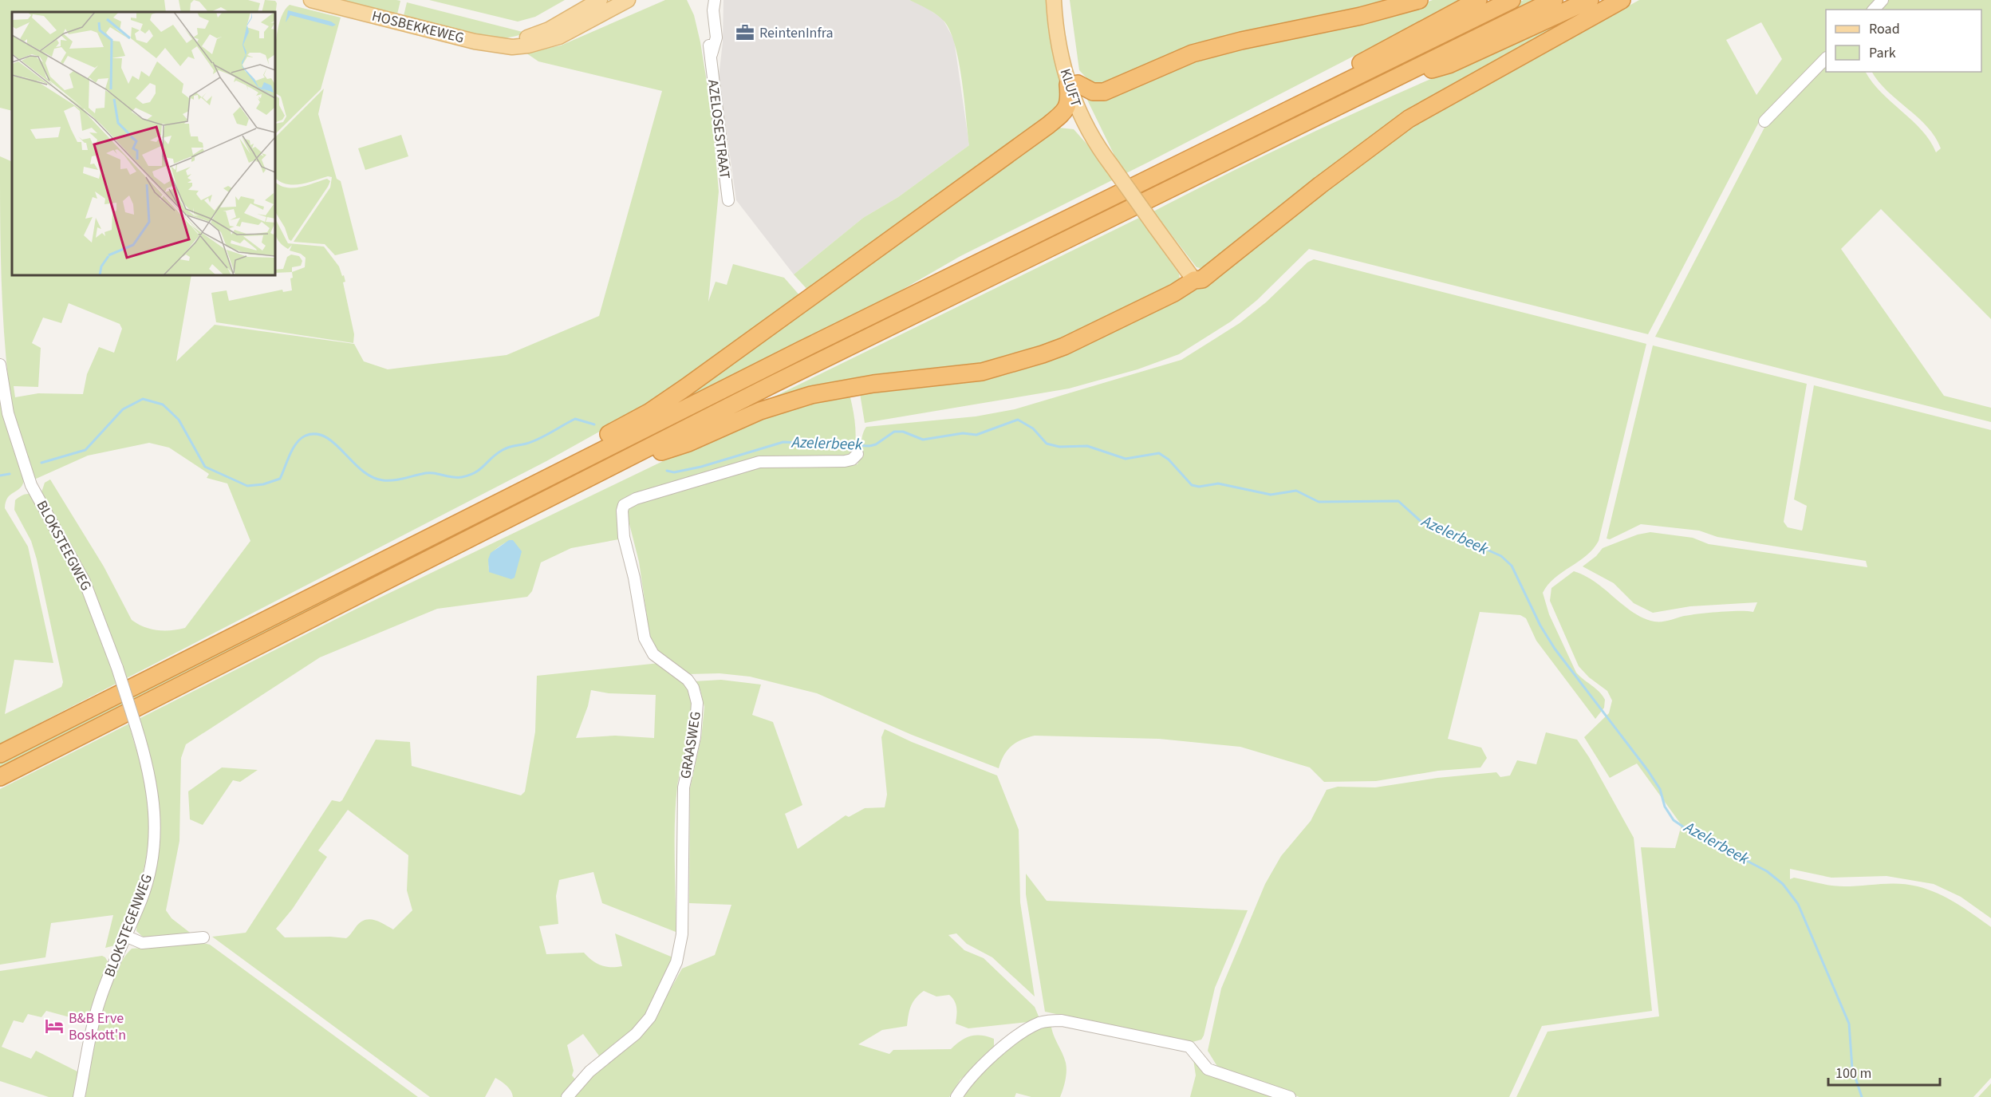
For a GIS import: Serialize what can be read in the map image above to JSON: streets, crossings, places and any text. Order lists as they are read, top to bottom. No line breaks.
{"streets":{"main road":["HOSBEKKEWEG","KLUFT"],"street":["AZELOSESTRAAT","BLOKSTEEGWEG","GRAASWEG","BLOKSTEGENWEG"]},"crossings":[["BLOKSTEEGWEG","BLOKSTEGENWEG"]],"water":["Azelerbeek"],"places":{"office":["ReintenInfra"],"hotel":["B&B Erve Boskott'n"]},"legend":["Road","Park"],"scale_bar":"100 m"}
